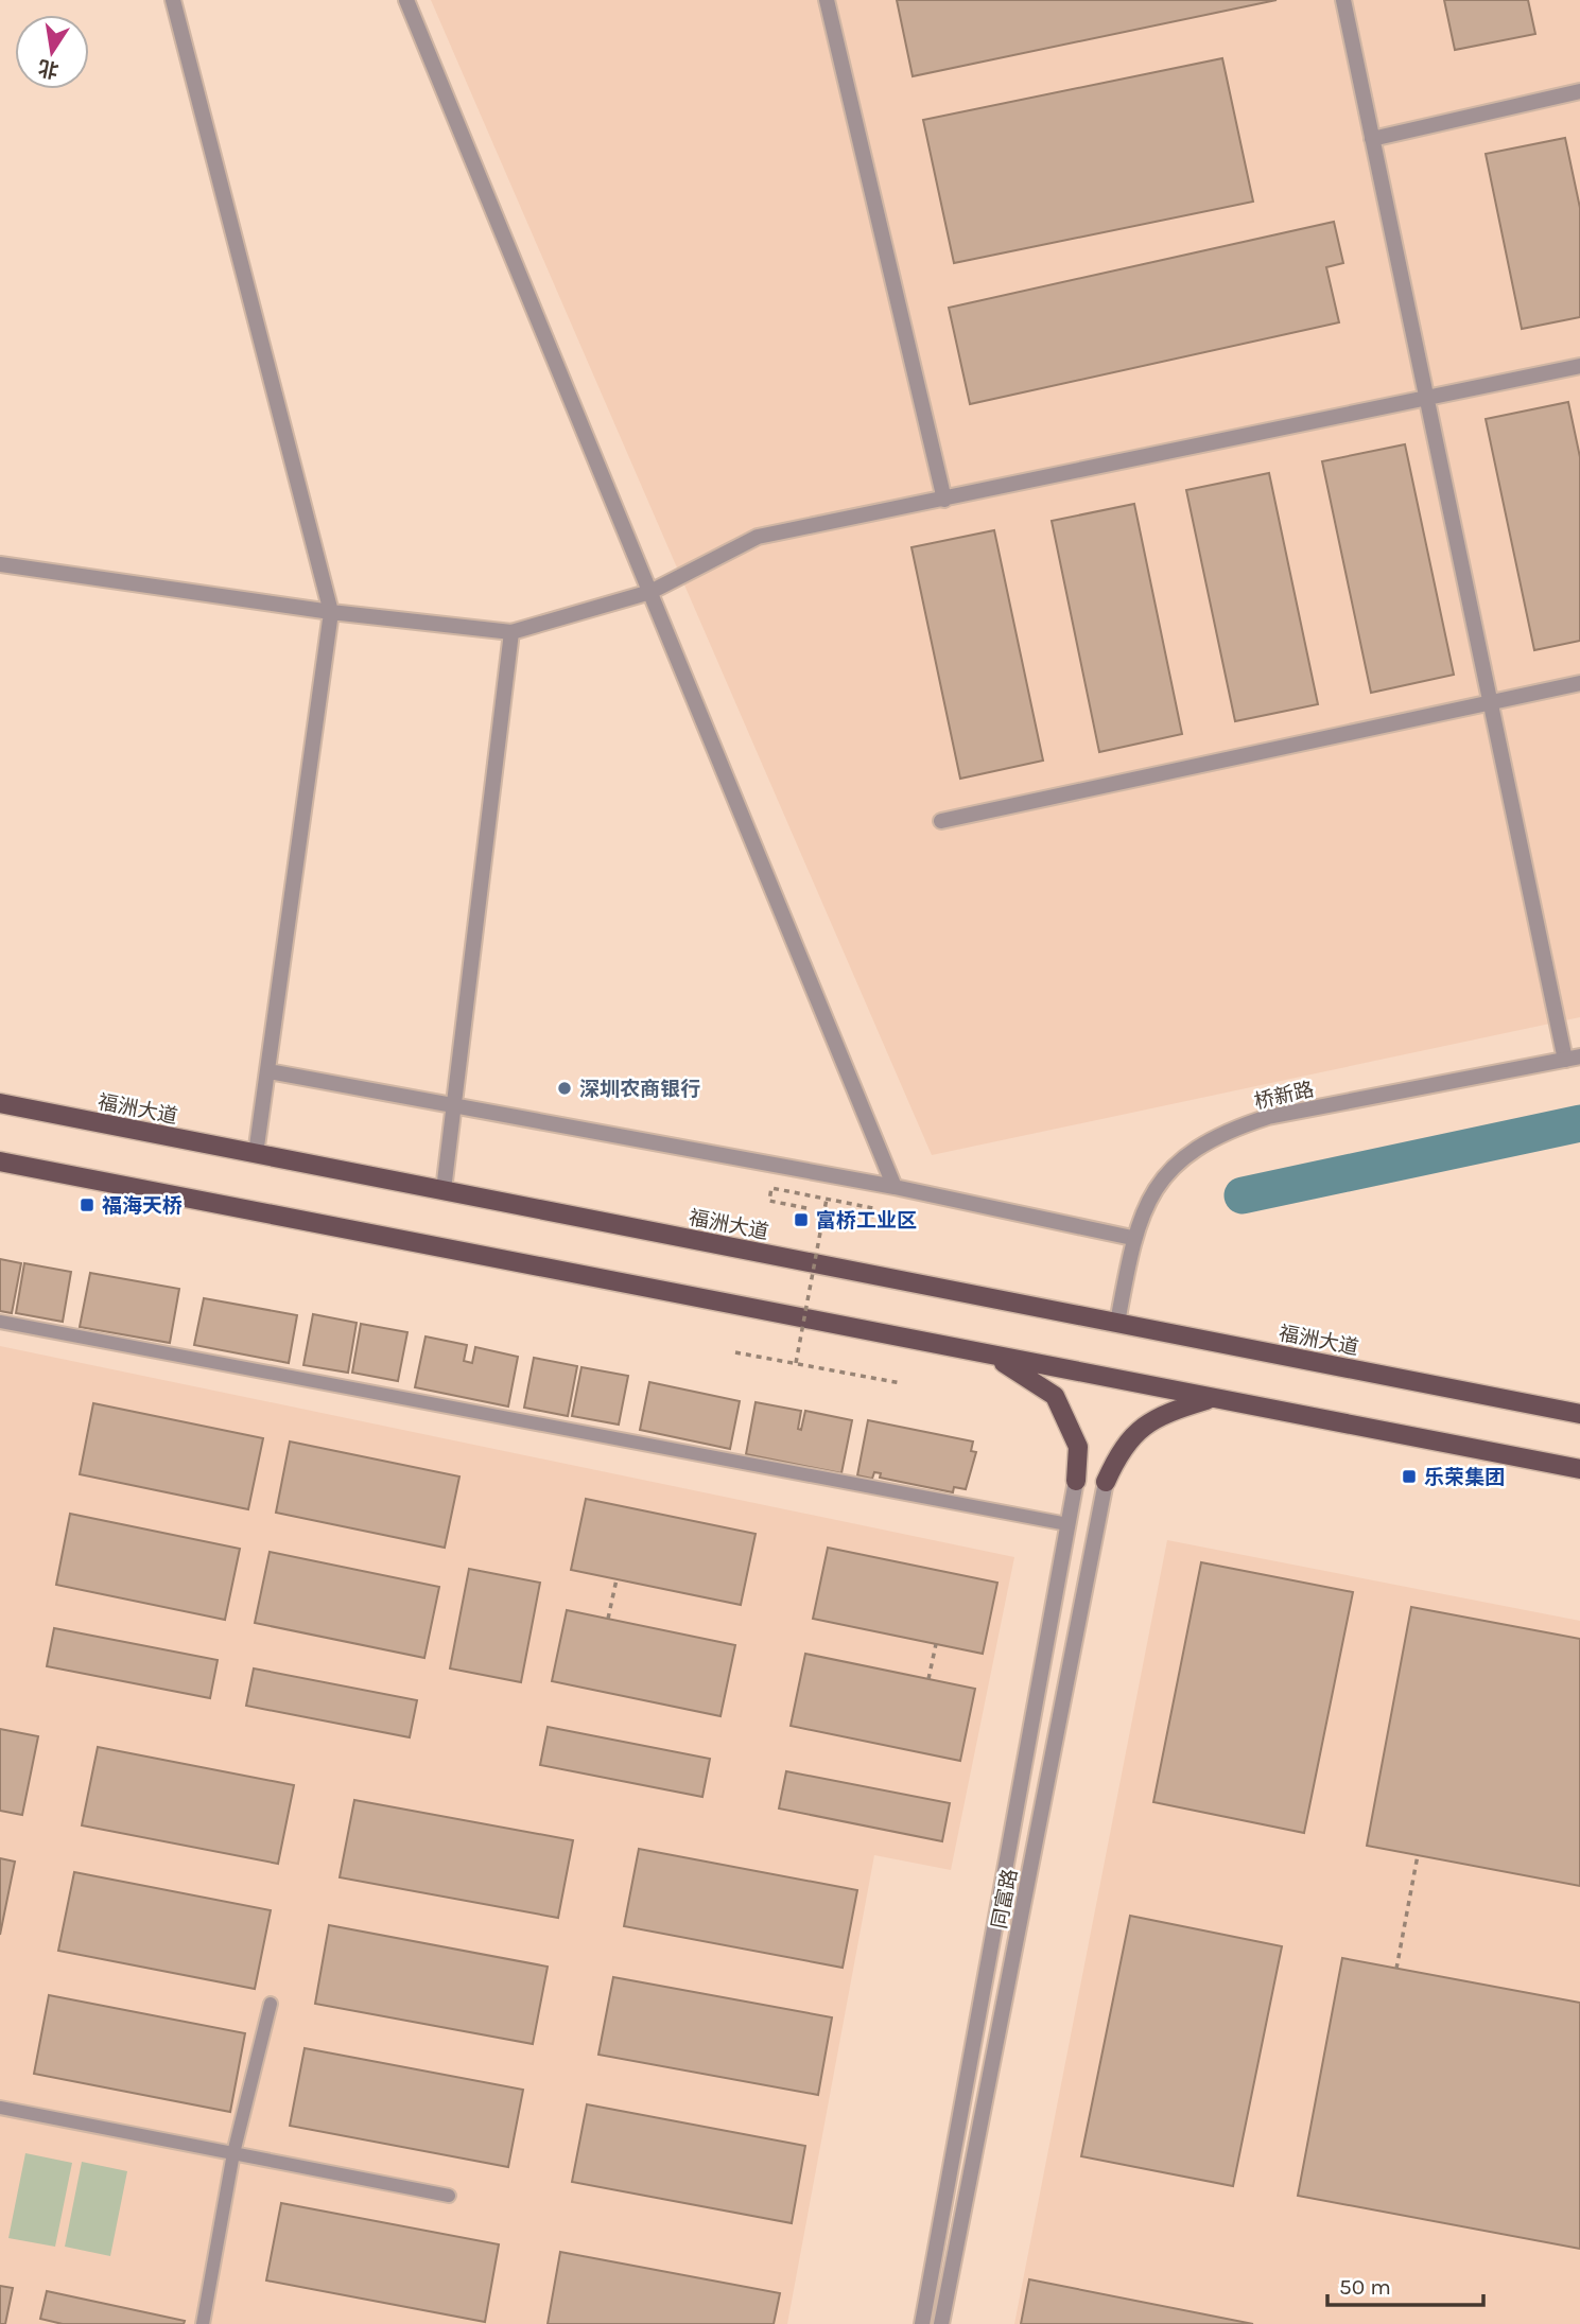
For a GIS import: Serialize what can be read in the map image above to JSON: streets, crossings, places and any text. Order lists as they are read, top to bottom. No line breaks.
{"streets":{"main road":["福洲大道"],"street":["桥新路","同富路"]},"crossings":[["桥新路","福洲大道"]],"places":{"other":["深圳农商银行"],"transit":["福海天桥","富桥工业区","乐荣集团"]},"scale_bar":"50 m","north":"bottom"}
